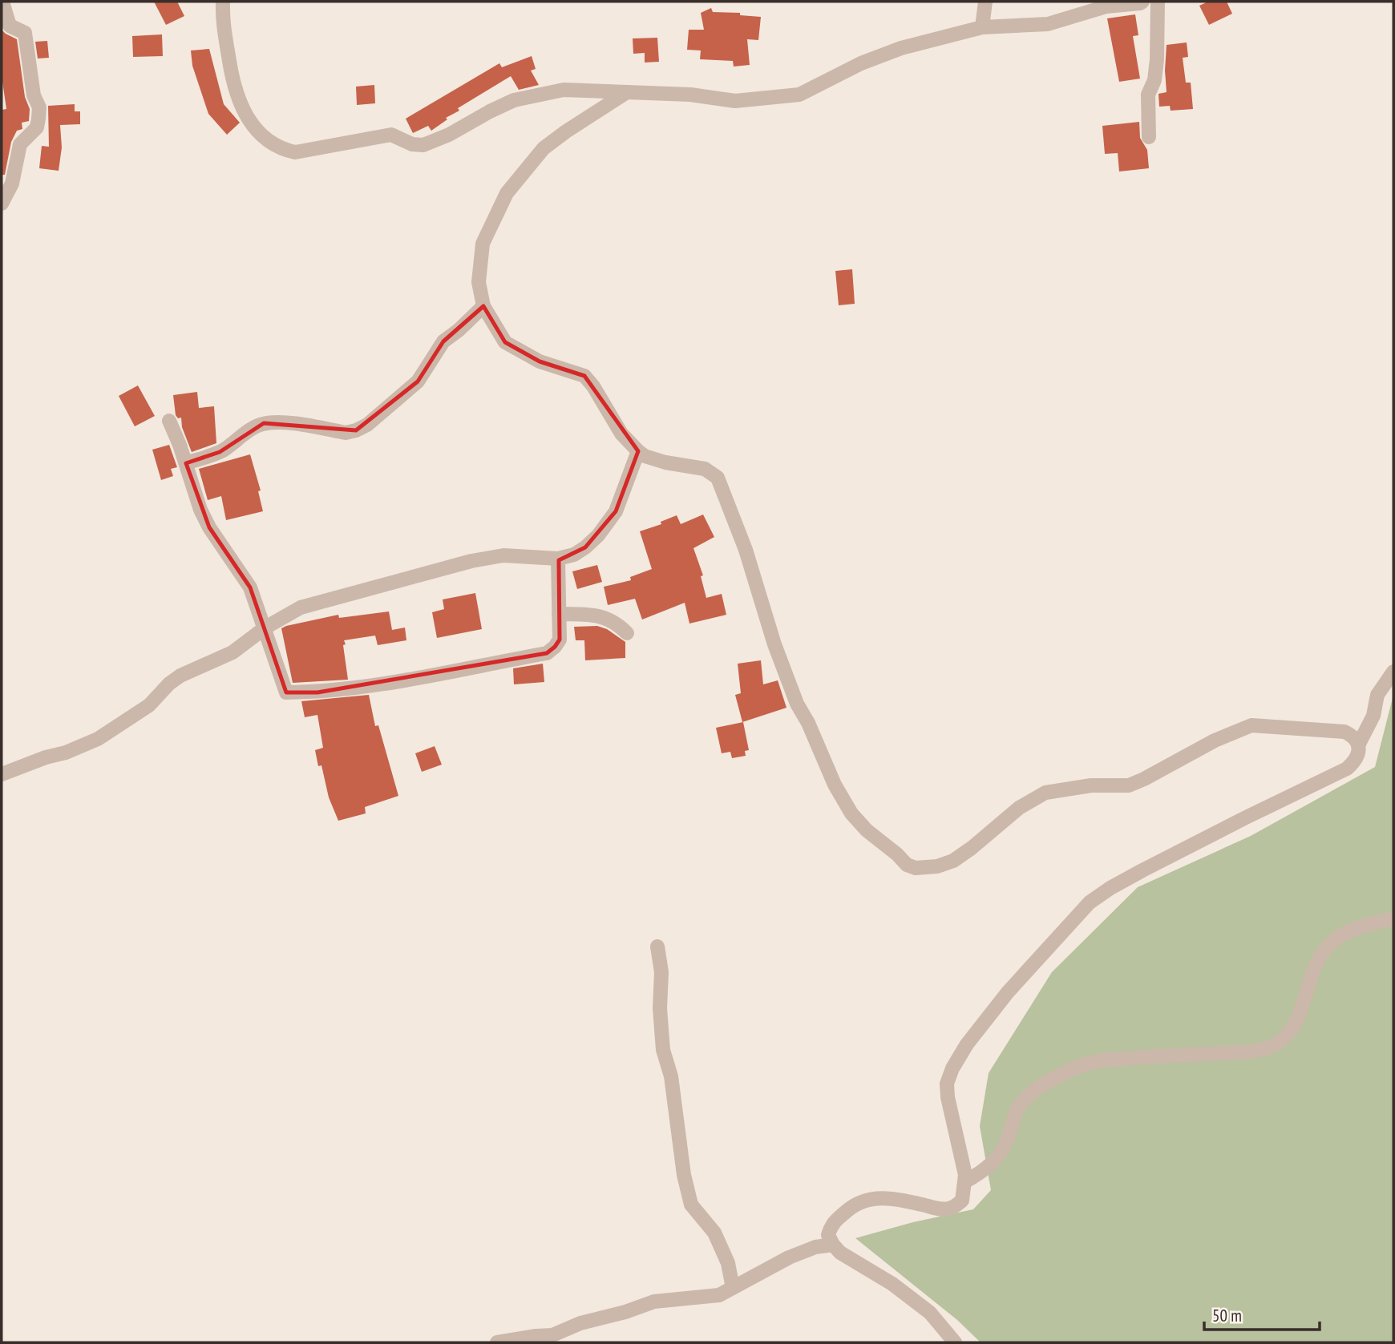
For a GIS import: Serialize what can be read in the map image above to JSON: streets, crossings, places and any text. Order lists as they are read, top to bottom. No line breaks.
{"scale_bar":"50 m"}
